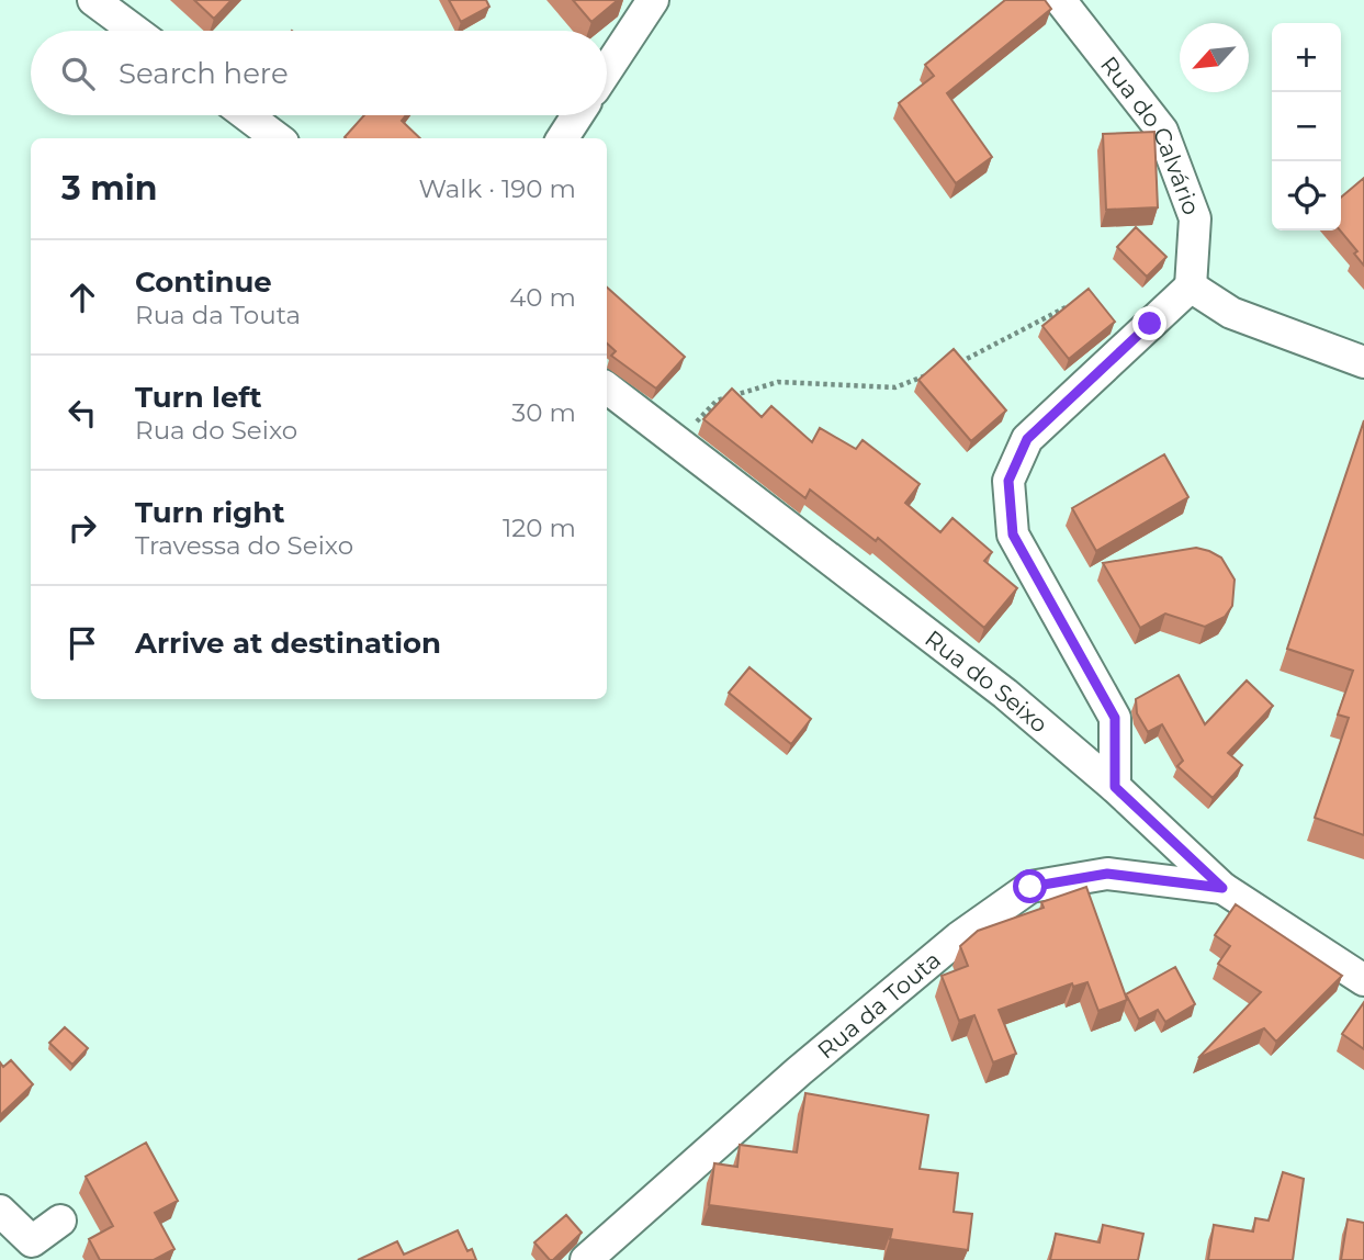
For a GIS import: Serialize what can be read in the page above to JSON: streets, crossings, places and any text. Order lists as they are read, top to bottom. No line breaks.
{"streets":{"street":["Rua do Calvário","Rua do Seixo","Rua da Touta"]},"crossings":[["Rua do Seixo","Rua da Touta"]],"north":"bottom left","page":{"map_buttons":["+","−"],"search":"Search here","heading":["3 min","Walk · 190 m"],"list":[["Continue","Rua da Touta","40 m"],["Turn left","Rua do Seixo","30 m"],["Turn right","Travessa do Seixo","120 m"],"Arrive at destination"]}}
